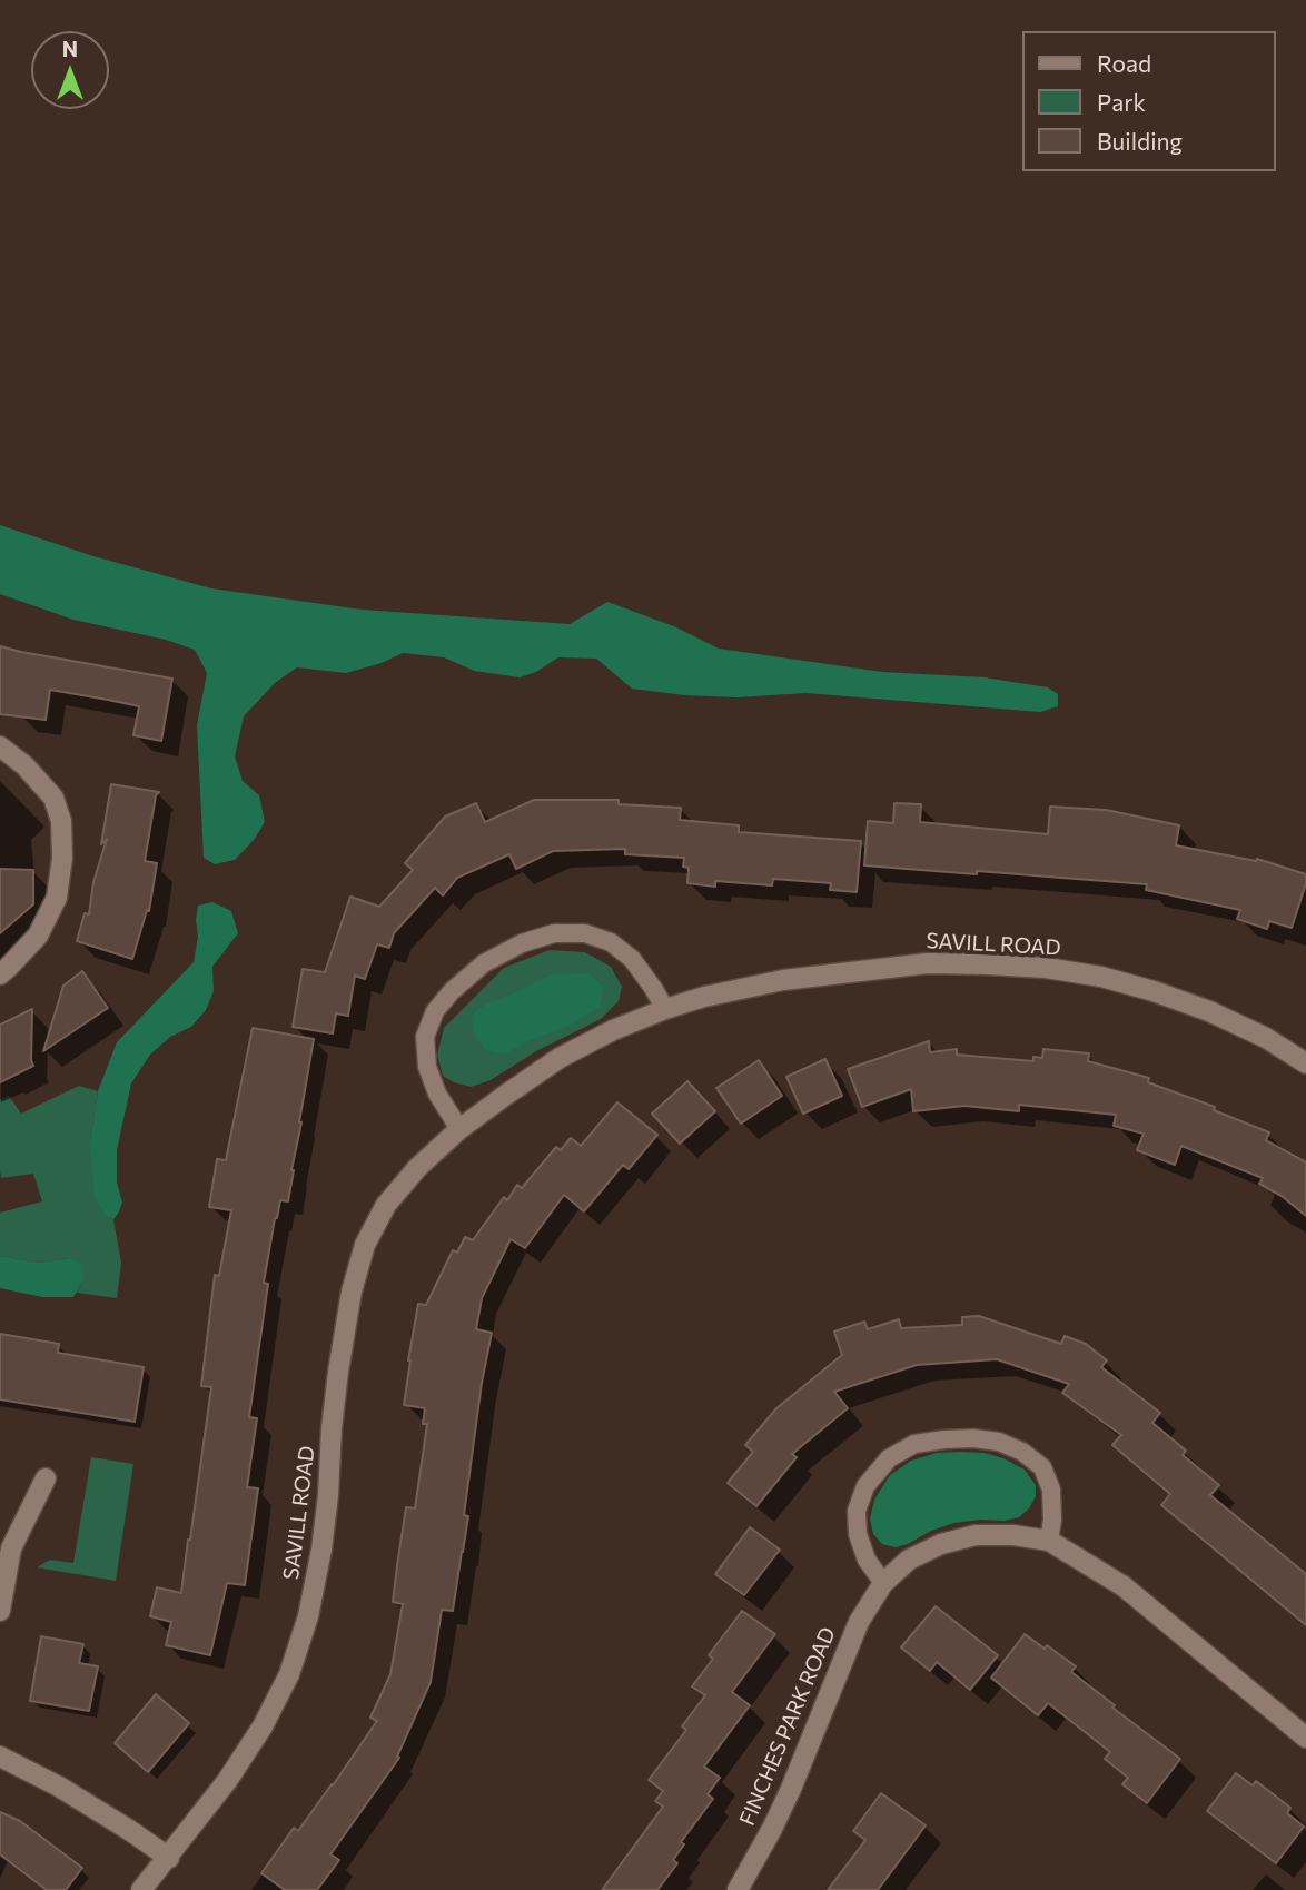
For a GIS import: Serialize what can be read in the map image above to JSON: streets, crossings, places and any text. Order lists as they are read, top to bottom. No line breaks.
{"streets":{"street":["SAVILL ROAD","FINCHES PARK ROAD"]},"legend":["Road","Park","Building"],"north":"top"}
